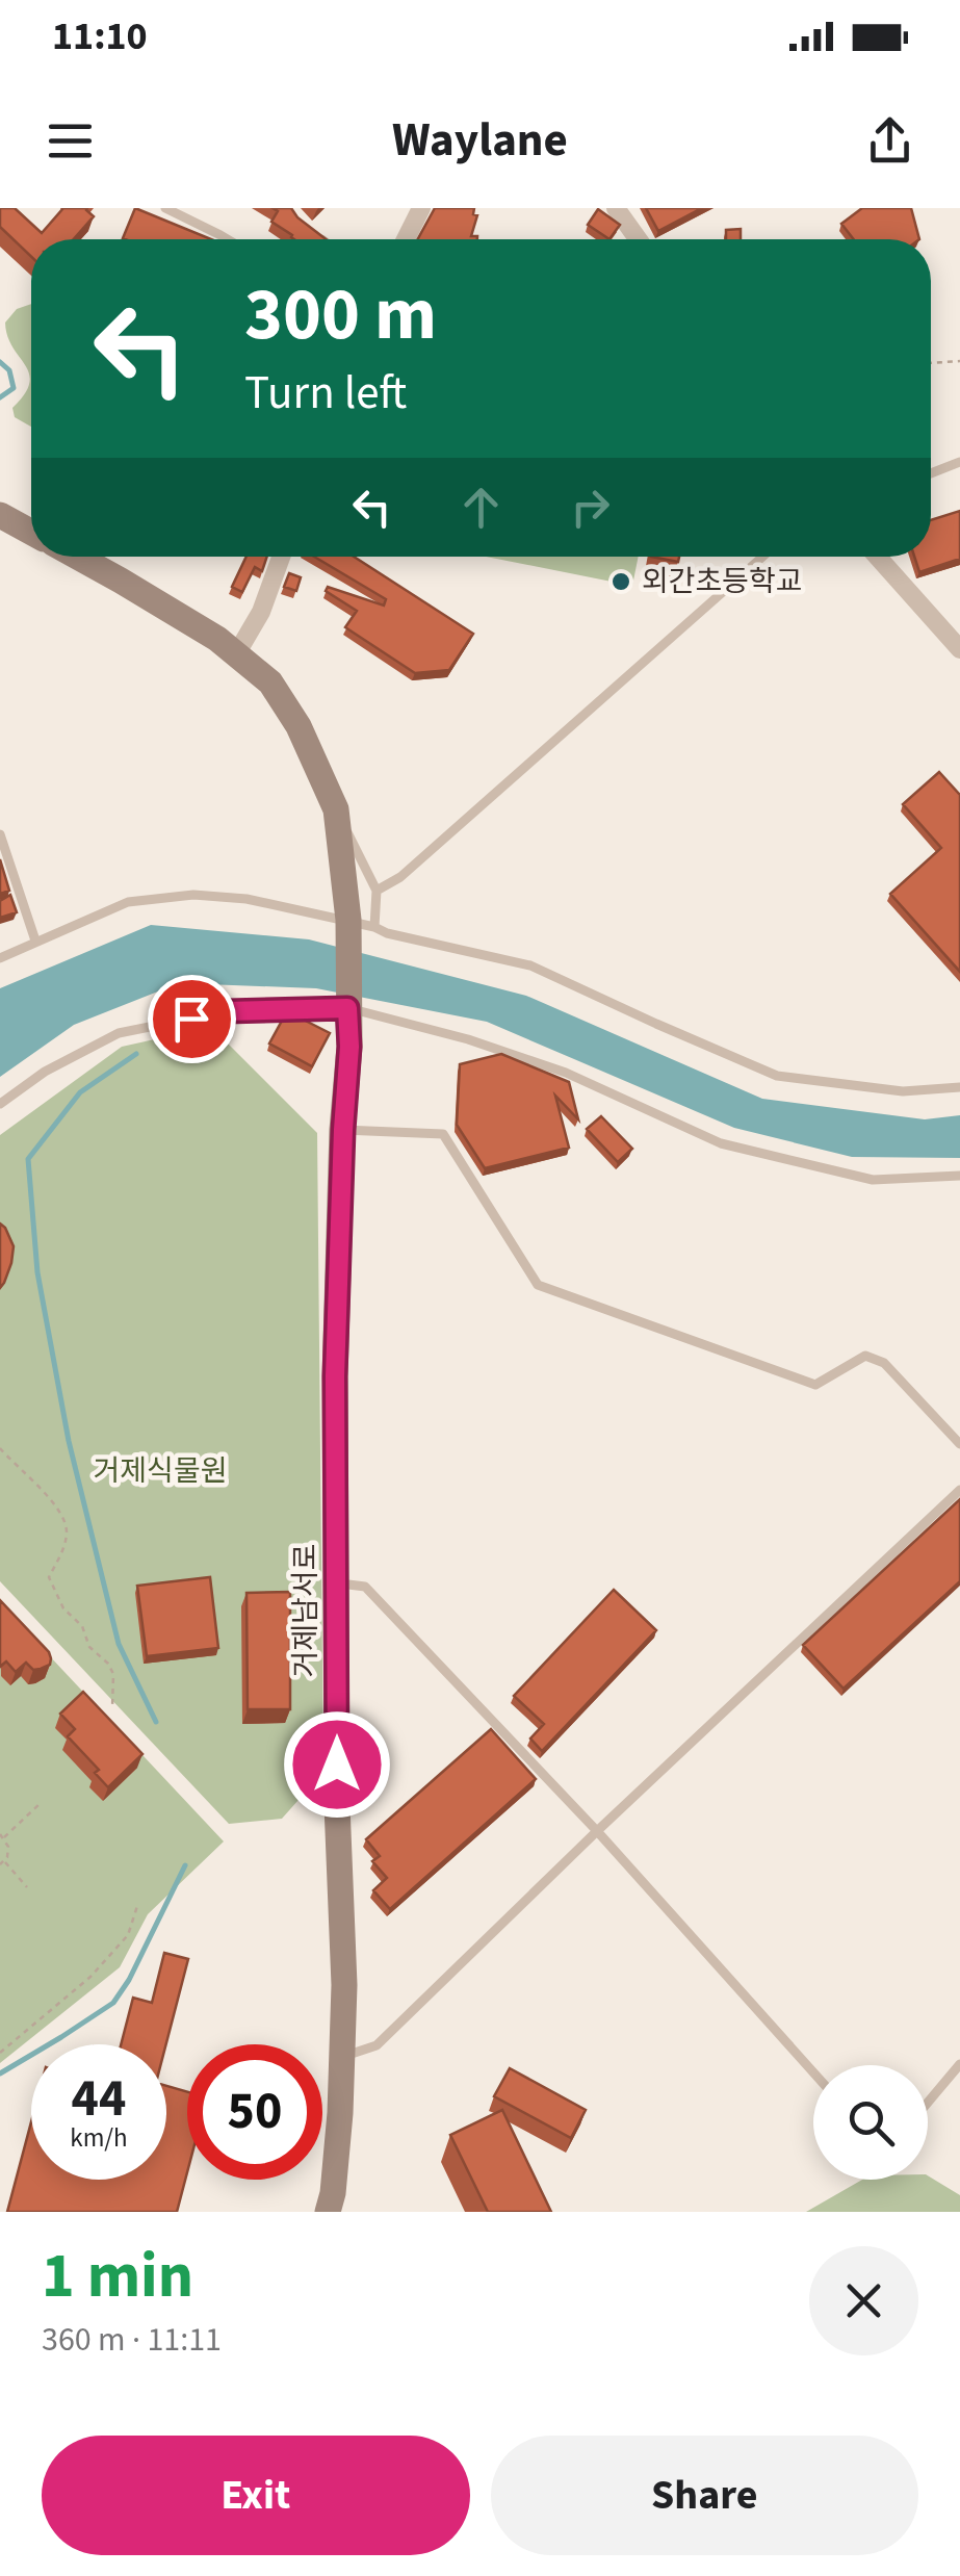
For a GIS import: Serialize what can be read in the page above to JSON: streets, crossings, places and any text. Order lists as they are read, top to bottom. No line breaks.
{"streets":{"main road":["거제남서로"]},"parks":["거제식물원"],"places":["외간초등학교"],"page":{"status":"11:10","header":"Waylane","turn":["300 m","Turn left"],"speed":"44 km/h","limit":"50","heading":["1 min","360 m · 11:11"],"buttons":["Exit","Share"]}}
